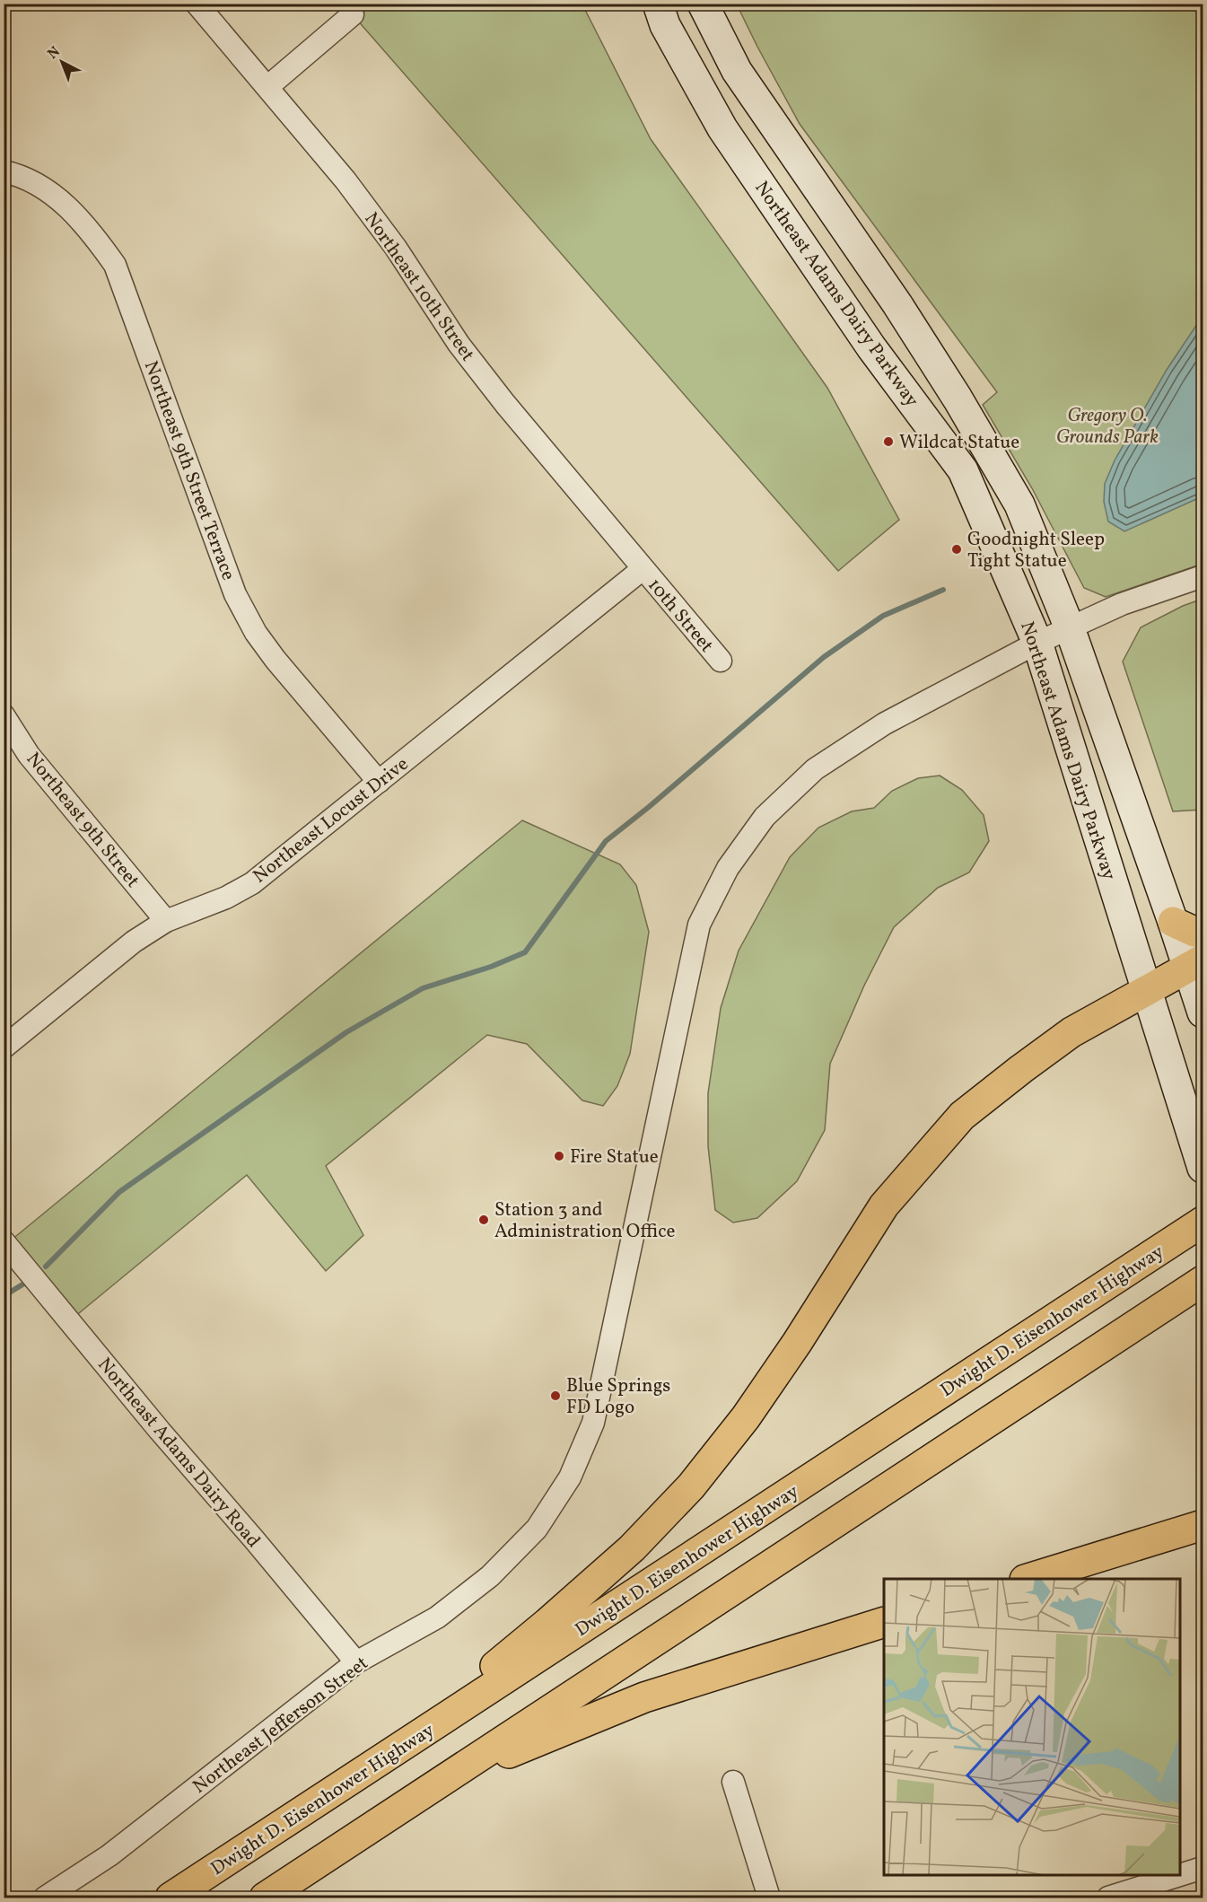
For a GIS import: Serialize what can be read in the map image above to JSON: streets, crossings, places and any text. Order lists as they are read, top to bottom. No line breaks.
{"streets":{"highway":["Dwight D. Eisenhower Highway"],"main road":["Northeast Adams Dairy Parkway"],"street":["Northeast 10th Street","Northeast 9th Street Terrace","10th Street","Northeast 9th Street","Northeast Locust Drive","Northeast Adams Dairy Road","Northeast Jefferson Street"]},"crossings":[["Northeast 10th Street","10th Street"],["Northeast 10th Street","Northeast Locust Drive"],["Northeast Adams Dairy Parkway","Northeast Jefferson Street"],["Northeast 9th Street Terrace","Northeast Locust Drive"],["10th Street","Northeast Locust Drive"],["Northeast 9th Street","Northeast Locust Drive"],["Northeast Adams Dairy Road","Northeast Jefferson Street"]],"parks":["Gregory O. Grounds Park"],"places":["Wildcat Statue","Goodnight Sleep Tight Statue","Fire Statue","Station 3 and Administration Office","Blue Springs FD Logo"],"north":"top left"}
